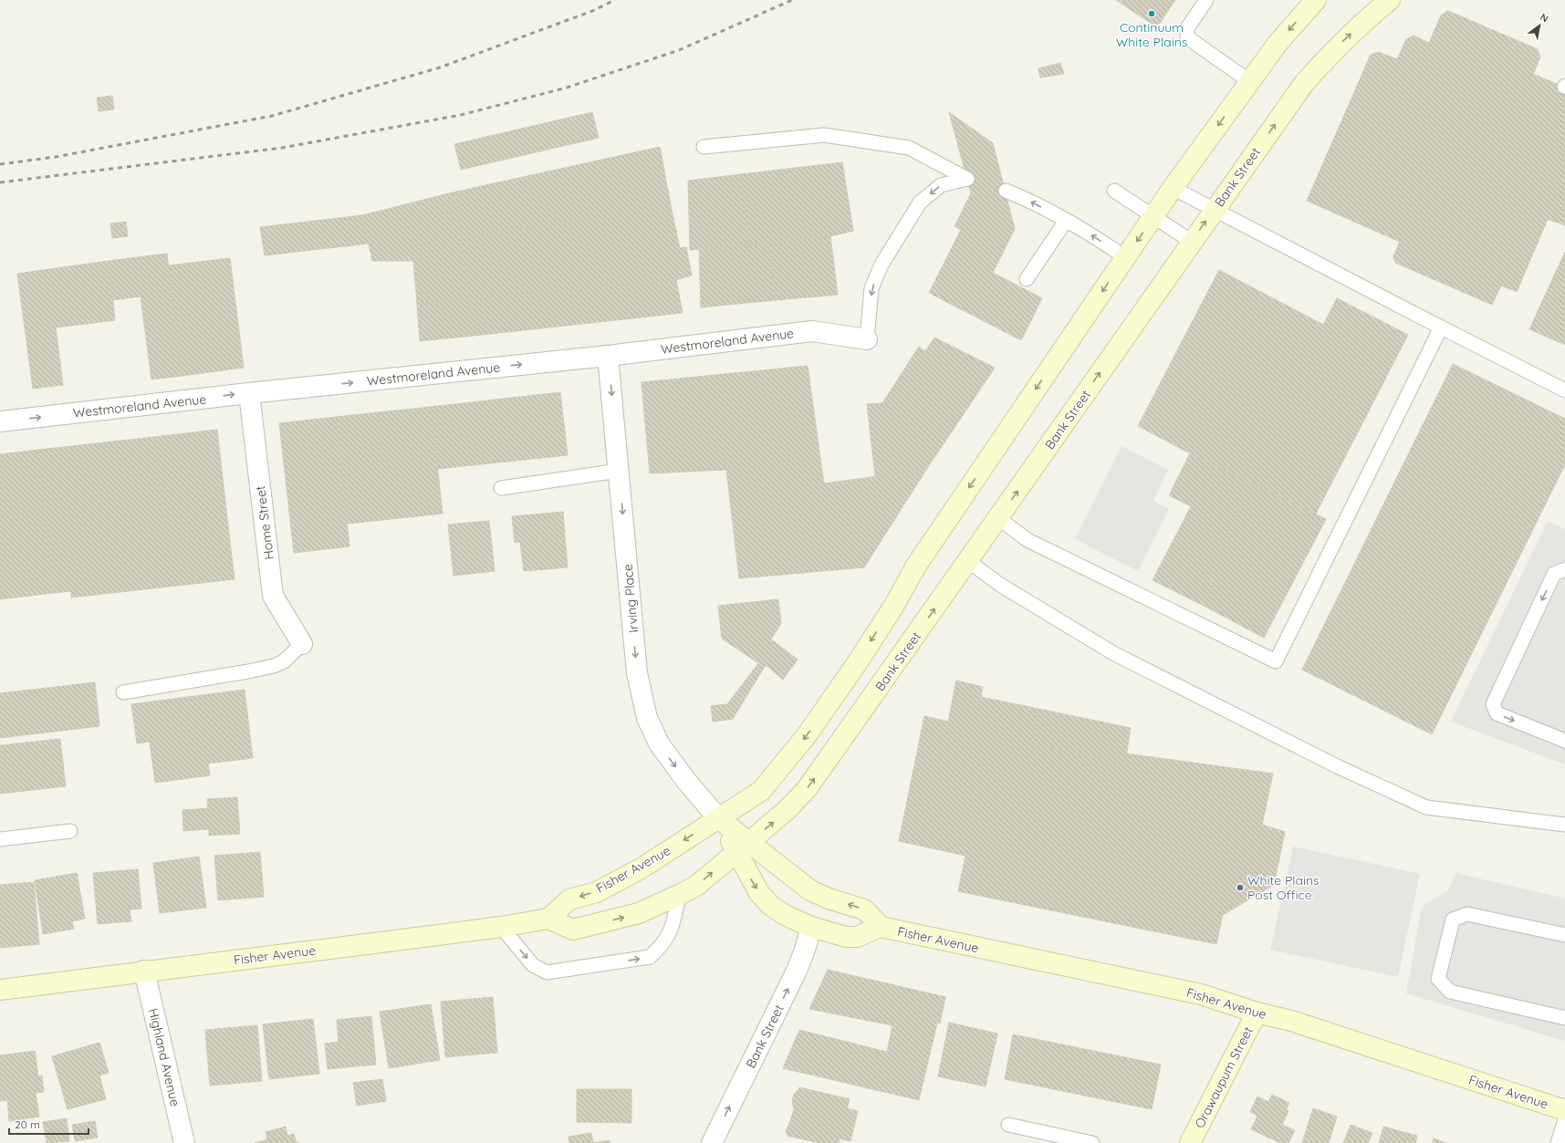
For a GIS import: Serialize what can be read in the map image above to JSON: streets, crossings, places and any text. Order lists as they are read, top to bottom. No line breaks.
{"streets":{"street":["Bank Street","Westmoreland Avenue","Home Street","Irving Place","Fisher Avenue","Highland Avenue","Orawaupum Street"]},"crossings":[["Bank Street","Fisher Avenue"],["Westmoreland Avenue","Home Street"],["Westmoreland Avenue","Irving Place"],["Irving Place","Fisher Avenue"],["Fisher Avenue","Highland Avenue"],["Fisher Avenue","Orawaupum Street"]],"one_way":["Westmoreland Avenue","Irving Place"],"places":["Continuum White Plains","White Plains Post Office"],"scale_bar":"20 m","north":"top right"}
